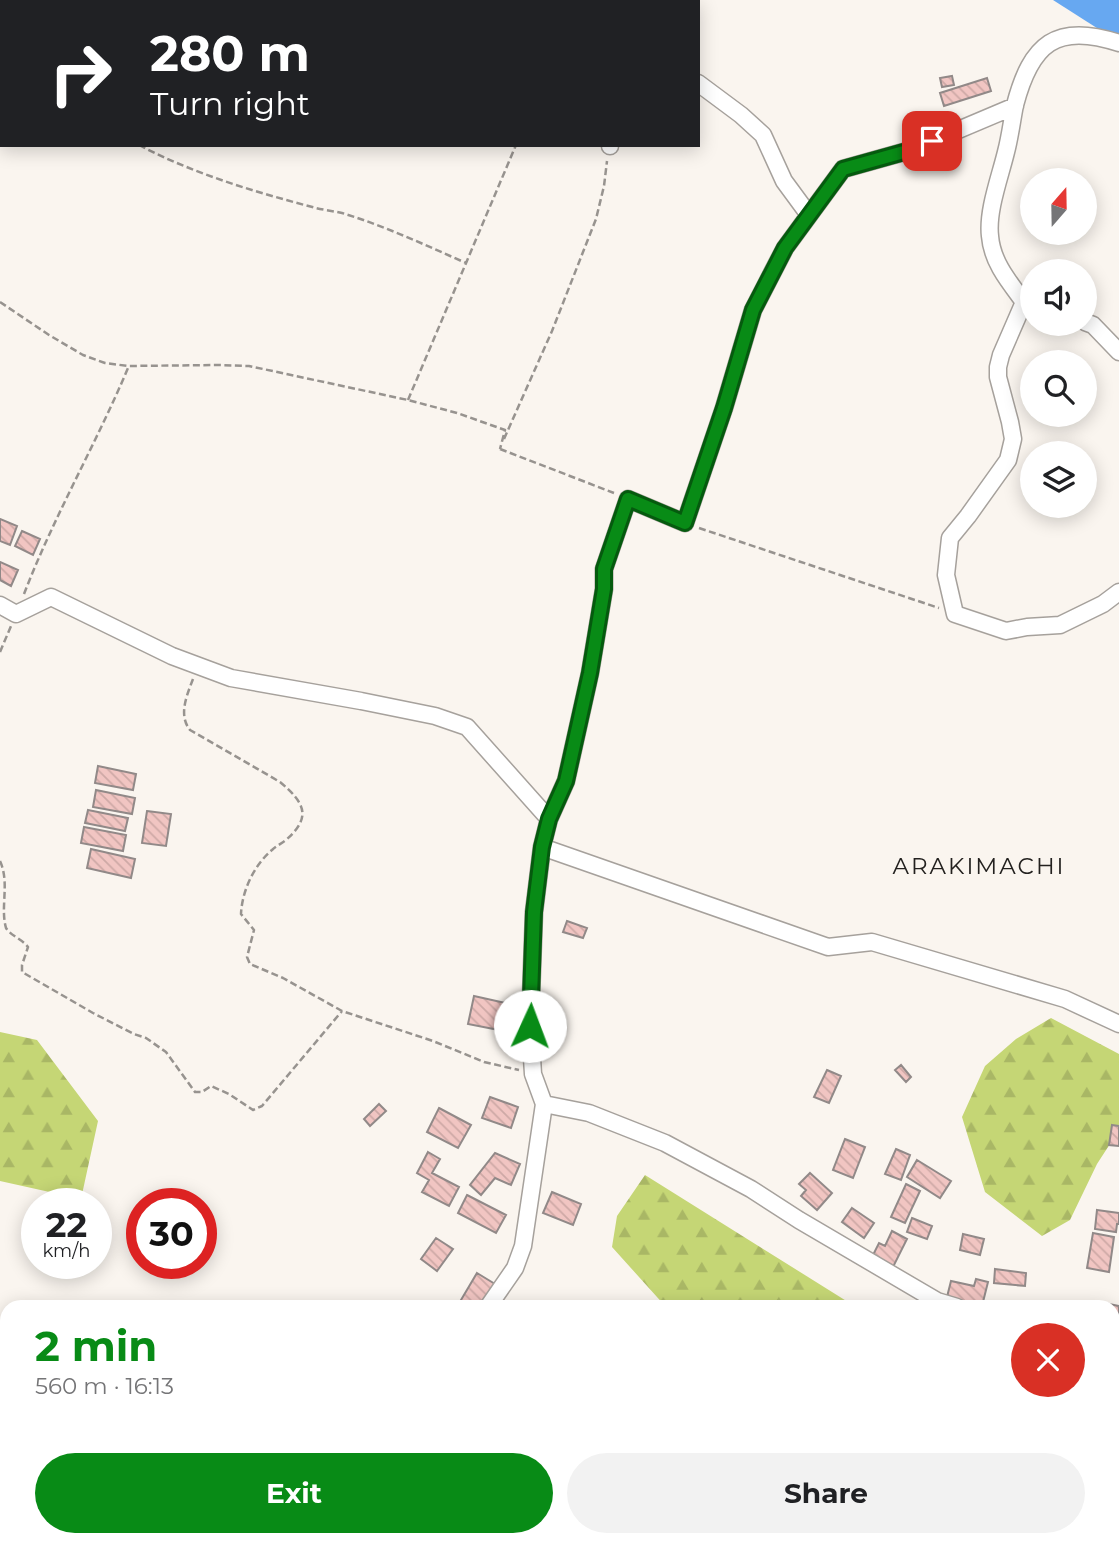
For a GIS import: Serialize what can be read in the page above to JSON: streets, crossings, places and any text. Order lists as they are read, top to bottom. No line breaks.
{"districts":["ARAKIMACHI"],"north":"top","page":{"turn":["280 m","Turn right"],"speed":"22 km/h","limit":"30","heading":["2 min","560 m · 16:13"],"buttons":["Exit","Share"]}}
